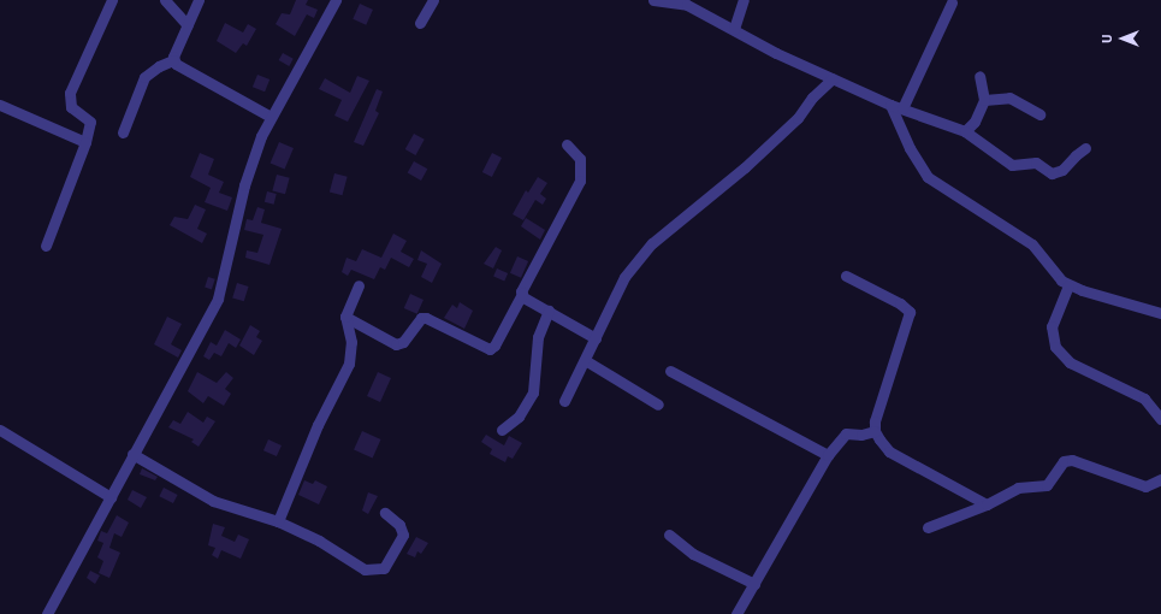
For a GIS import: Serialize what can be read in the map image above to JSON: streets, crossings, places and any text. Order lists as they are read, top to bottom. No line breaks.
{"north":"left"}
